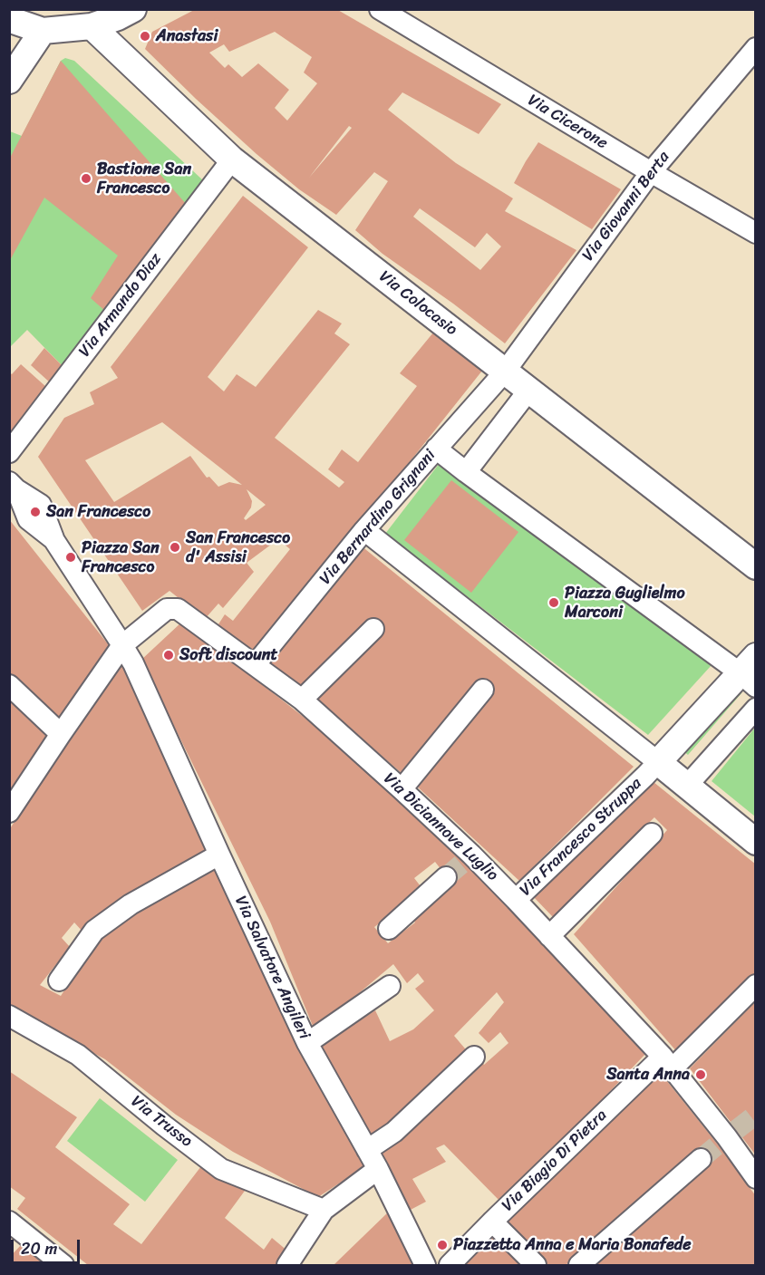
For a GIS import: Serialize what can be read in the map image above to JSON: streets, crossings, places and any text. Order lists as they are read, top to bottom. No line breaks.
{"streets":{"street":["Via Cicerone","Via Giovanni Berta","Via Colocasio","Via Armando Diaz","Via Bernardino Grignani","Via Diciannove Luglio","Via Francesco Struppa","Via Salvatore Angileri","Via Trusso","Via Biagio Di Pietra"]},"crossings":[["Via Cicerone","Via Giovanni Berta"],["Via Giovanni Berta","Via Colocasio"],["Via Giovanni Berta","Via Bernardino Grignani"],["Via Colocasio","Via Armando Diaz"],["Via Colocasio","Via Bernardino Grignani"],["Via Bernardino Grignani","Via Diciannove Luglio"],["Via Diciannove Luglio","Via Francesco Struppa"],["Via Diciannove Luglio","Via Salvatore Angileri"],["Via Diciannove Luglio","Via Biagio Di Pietra"]],"places":["Anastasi","Bastione San Francesco","San Francesco","San Francesco d' Assisi","Piazza San Francesco","Piazza Guglielmo Marconi","Soft discount","Santa Anna","Piazzetta Anna e Maria Bonafede"],"scale_bar":"20 m"}
